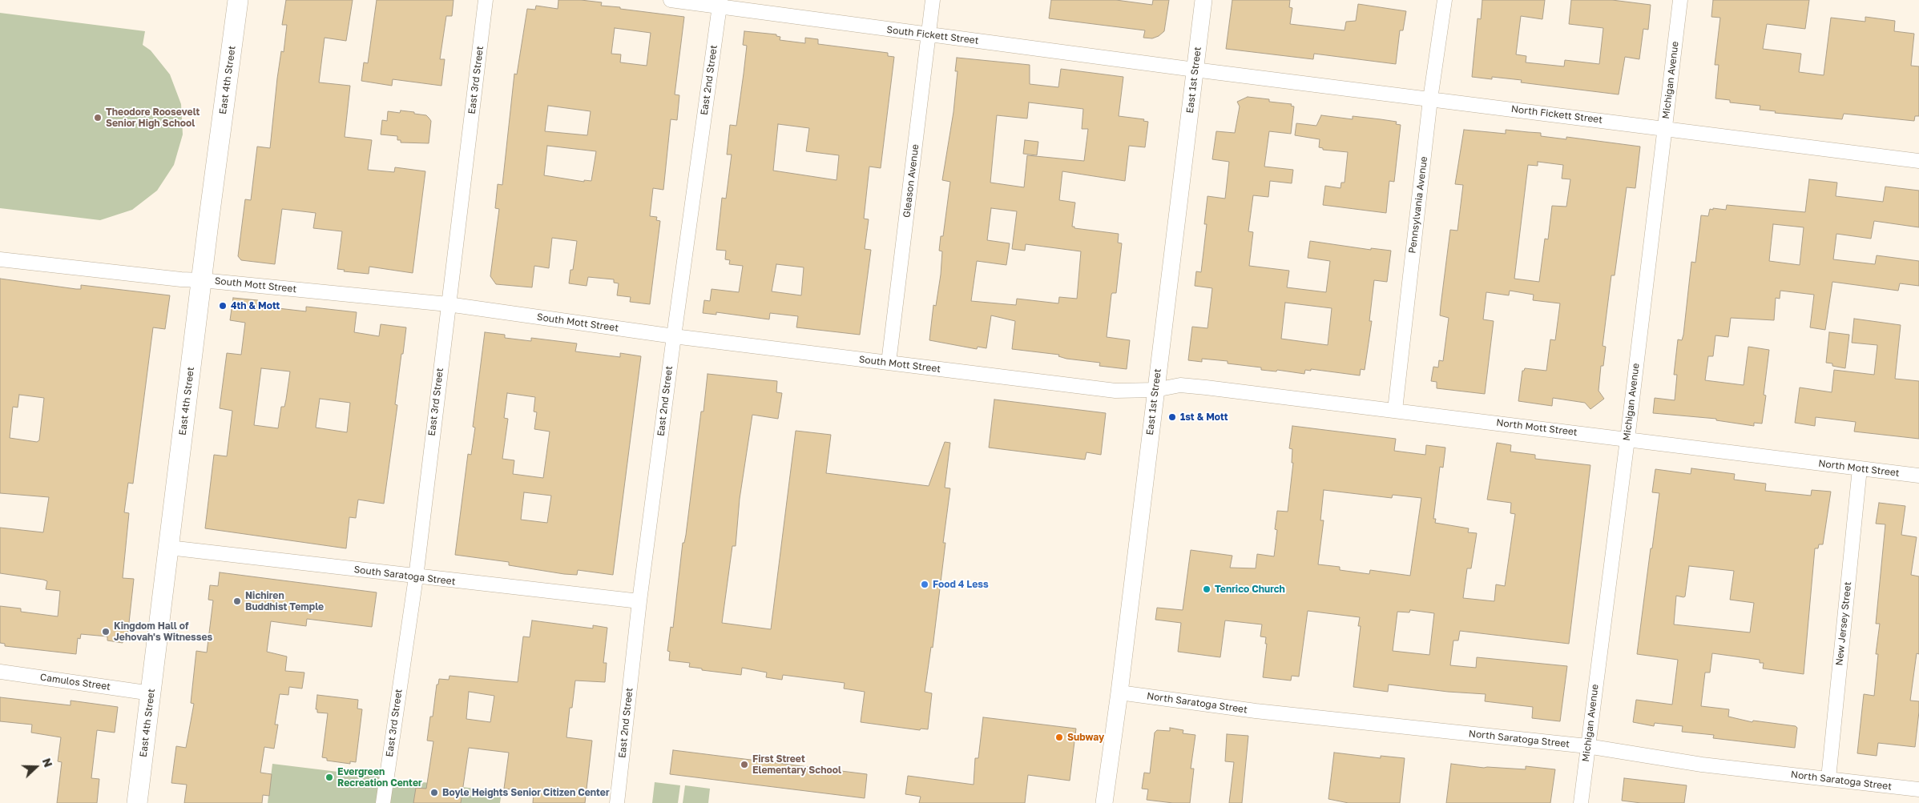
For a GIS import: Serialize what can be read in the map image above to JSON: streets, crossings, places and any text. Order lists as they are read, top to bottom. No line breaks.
{"streets":{"main road":["East 4th Street"],"street":["South Fickett Street","East 3rd Street","East 2nd Street","East 1st Street","Michigan Avenue","North Fickett Street","Gleason Avenue","Pennsylvania Avenue","South Mott Street","North Mott Street","South Saratoga Street","New Jersey Street","Camulos Street","North Saratoga Street"]},"crossings":[["South Fickett Street","East 2nd Street"],["South Fickett Street","East 1st Street"],["South Fickett Street","North Fickett Street"],["South Fickett Street","Gleason Avenue"],["East 4th Street","South Mott Street"],["East 4th Street","South Saratoga Street"],["East 4th Street","Camulos Street"],["East 3rd Street","South Mott Street"],["East 3rd Street","South Saratoga Street"],["East 2nd Street","South Mott Street"],["East 2nd Street","South Saratoga Street"],["East 1st Street","North Fickett Street"],["East 1st Street","South Mott Street"],["East 1st Street","North Mott Street"],["East 1st Street","North Saratoga Street"],["Michigan Avenue","North Fickett Street"],["Michigan Avenue","North Mott Street"],["Michigan Avenue","North Saratoga Street"],["North Fickett Street","Pennsylvania Avenue"],["Gleason Avenue","South Mott Street"],["Pennsylvania Avenue","North Mott Street"],["South Mott Street","North Mott Street"],["North Mott Street","New Jersey Street"],["New Jersey Street","North Saratoga Street"]],"places":["Theodore Roosevelt Senior High School","4th & Mott","1st & Mott","Food 4 Less","Tenrico Church","Nichiren Buddhist Temple","Kingdom Hall of Jehovah's Witnesses","Subway","First Street Elementary School","Evergreen Recreation Center","Boyle Heights Senior Citizen Center"],"north":"right"}
